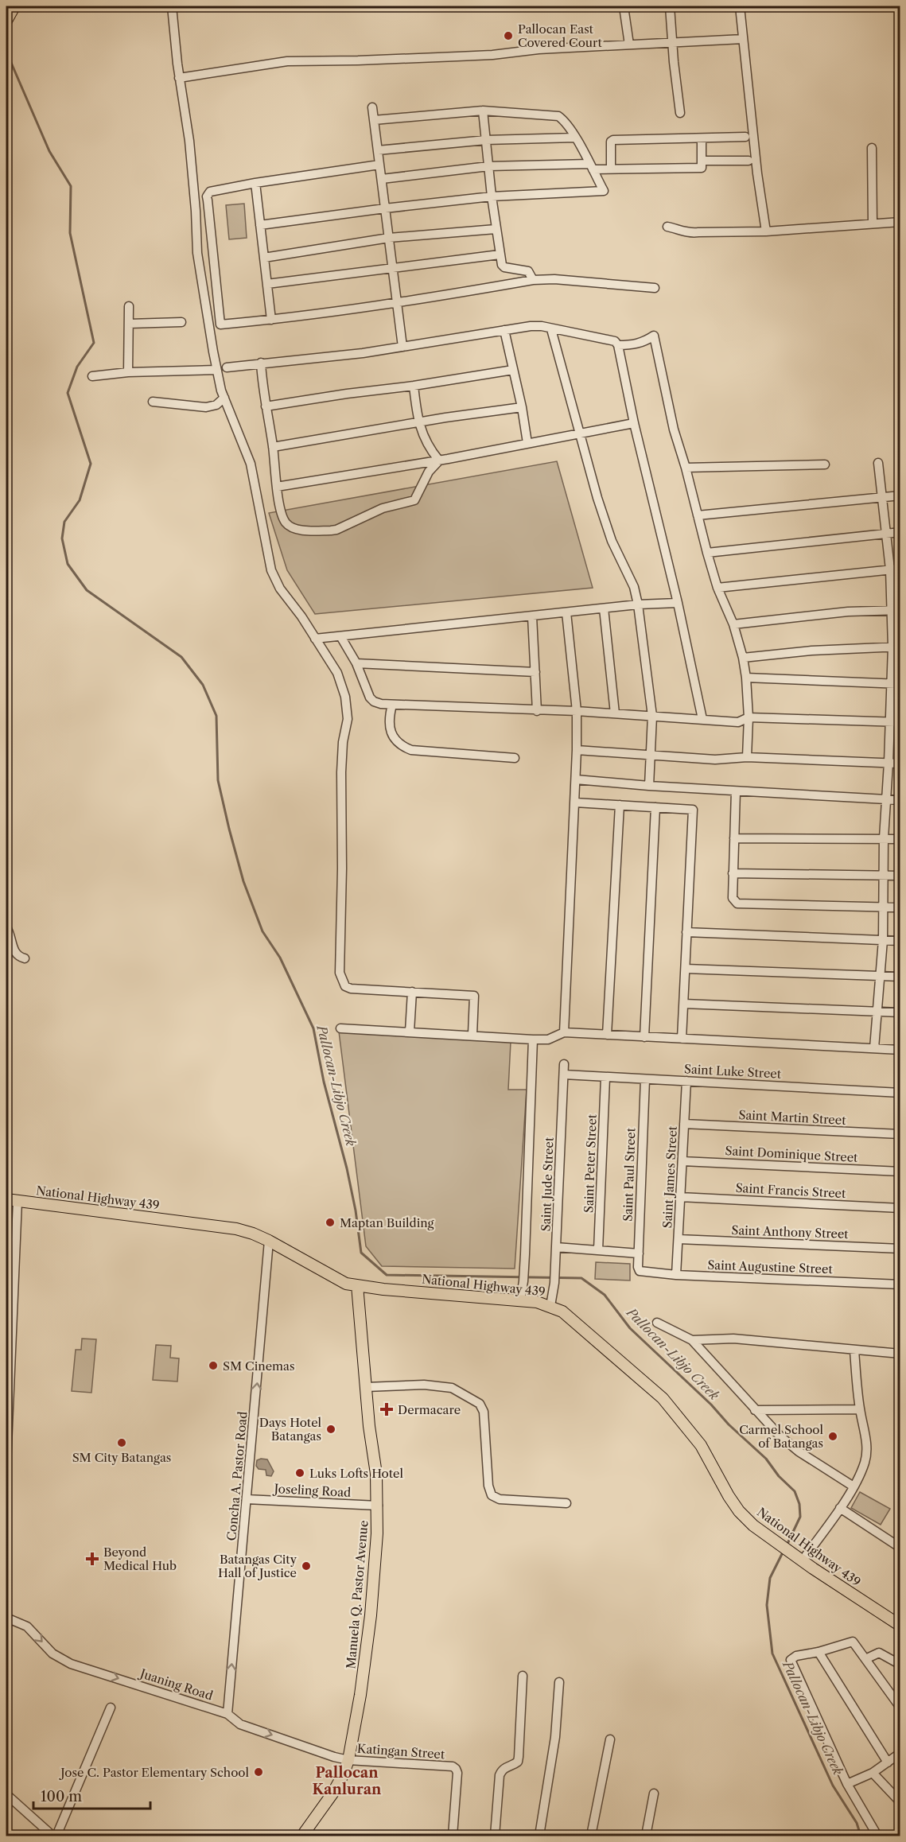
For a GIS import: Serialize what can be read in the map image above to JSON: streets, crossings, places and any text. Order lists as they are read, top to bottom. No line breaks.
{"streets":{"main road":["National Highway 439","Manuela Q. Pastor Avenue"],"street":["Saint Luke Street","Saint Martin Street","Saint Dominique Street","Saint Peter Street","Saint Paul Street","Saint James Street","Saint Jude Street","Saint Francis Street","Saint Anthony Street","Saint Augustine Street","Concha A. Pastor Road","Joseling Road","Juaning Road","Katingan Street"]},"crossings":[["Saint Luke Street","Saint Peter Street"],["Saint Luke Street","Saint Paul Street"],["Saint Luke Street","Saint James Street"],["Saint Luke Street","Saint Jude Street"],["Saint Martin Street","Saint James Street"],["Saint Dominique Street","Saint James Street"],["Saint Paul Street","Saint Augustine Street"],["Saint James Street","Saint Francis Street"],["Saint James Street","Saint Anthony Street"],["Saint James Street","Saint Augustine Street"],["Saint Jude Street","National Highway 439"],["National Highway 439","Concha A. Pastor Road"],["National Highway 439","Manuela Q. Pastor Avenue"],["Concha A. Pastor Road","Joseling Road"],["Concha A. Pastor Road","Juaning Road"],["Joseling Road","Manuela Q. Pastor Avenue"],["Manuela Q. Pastor Avenue","Juaning Road"],["Manuela Q. Pastor Avenue","Katingan Street"],["Juaning Road","Katingan Street"]],"one_way":["Concha A. Pastor Road","Juaning Road"],"districts":["Pallocan Kanluran"],"water":["Pallocan-Libjo Creek"],"places":{"other":["Pallocan East Covered Court","Maptan Building","SM Cinemas","Days Hotel Batangas","Carmel School of Batangas","SM City Batangas","Luks Lofts Hotel","Batangas City Hall of Justice","Jose C. Pastor Elementary School"],"health":["Dermacare","Beyond Medical Hub"]},"scale_bar":"100 m"}
